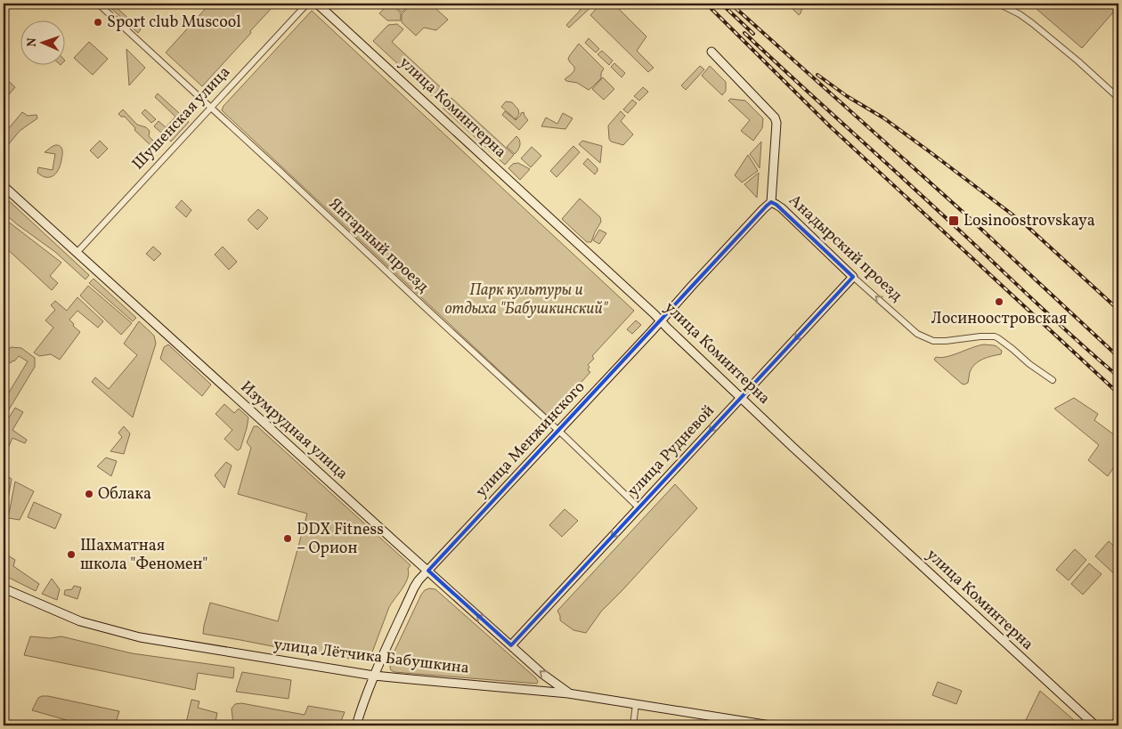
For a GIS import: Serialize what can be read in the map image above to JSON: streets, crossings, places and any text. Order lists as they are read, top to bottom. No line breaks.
{"streets":{"street":["улица Коминтерна","Шушенская улица","Янтарный проезд","Анадырский проезд","Изумрудная улица","улица Менжинского","улица Рудневой","улица Лётчика Бабушкина"]},"crossings":[["улица Коминтерна","улица Менжинского"],["улица Коминтерна","улица Рудневой"],["Шушенская улица","Янтарный проезд"],["Шушенская улица","Изумрудная улица"],["Янтарный проезд","улица Менжинского"],["Янтарный проезд","улица Рудневой"],["Анадырский проезд","улица Менжинского"],["Анадырский проезд","улица Рудневой"],["Изумрудная улица","улица Менжинского"],["Изумрудная улица","улица Рудневой"],["Изумрудная улица","улица Лётчика Бабушкина"],["улица Менжинского","улица Лётчика Бабушкина"]],"one_way":["Анадырский проезд","улица Рудневой"],"parks":["Парк культуры и отдыха \"Бабушкинский\""],"places":{"other":["Sport club Muscool","Лосиноостровская","Облака","DDX Fitness – Орион","Шахматная школа \"Феномен\""],"transit":["Losinoostrovskaya"]},"north":"left"}
